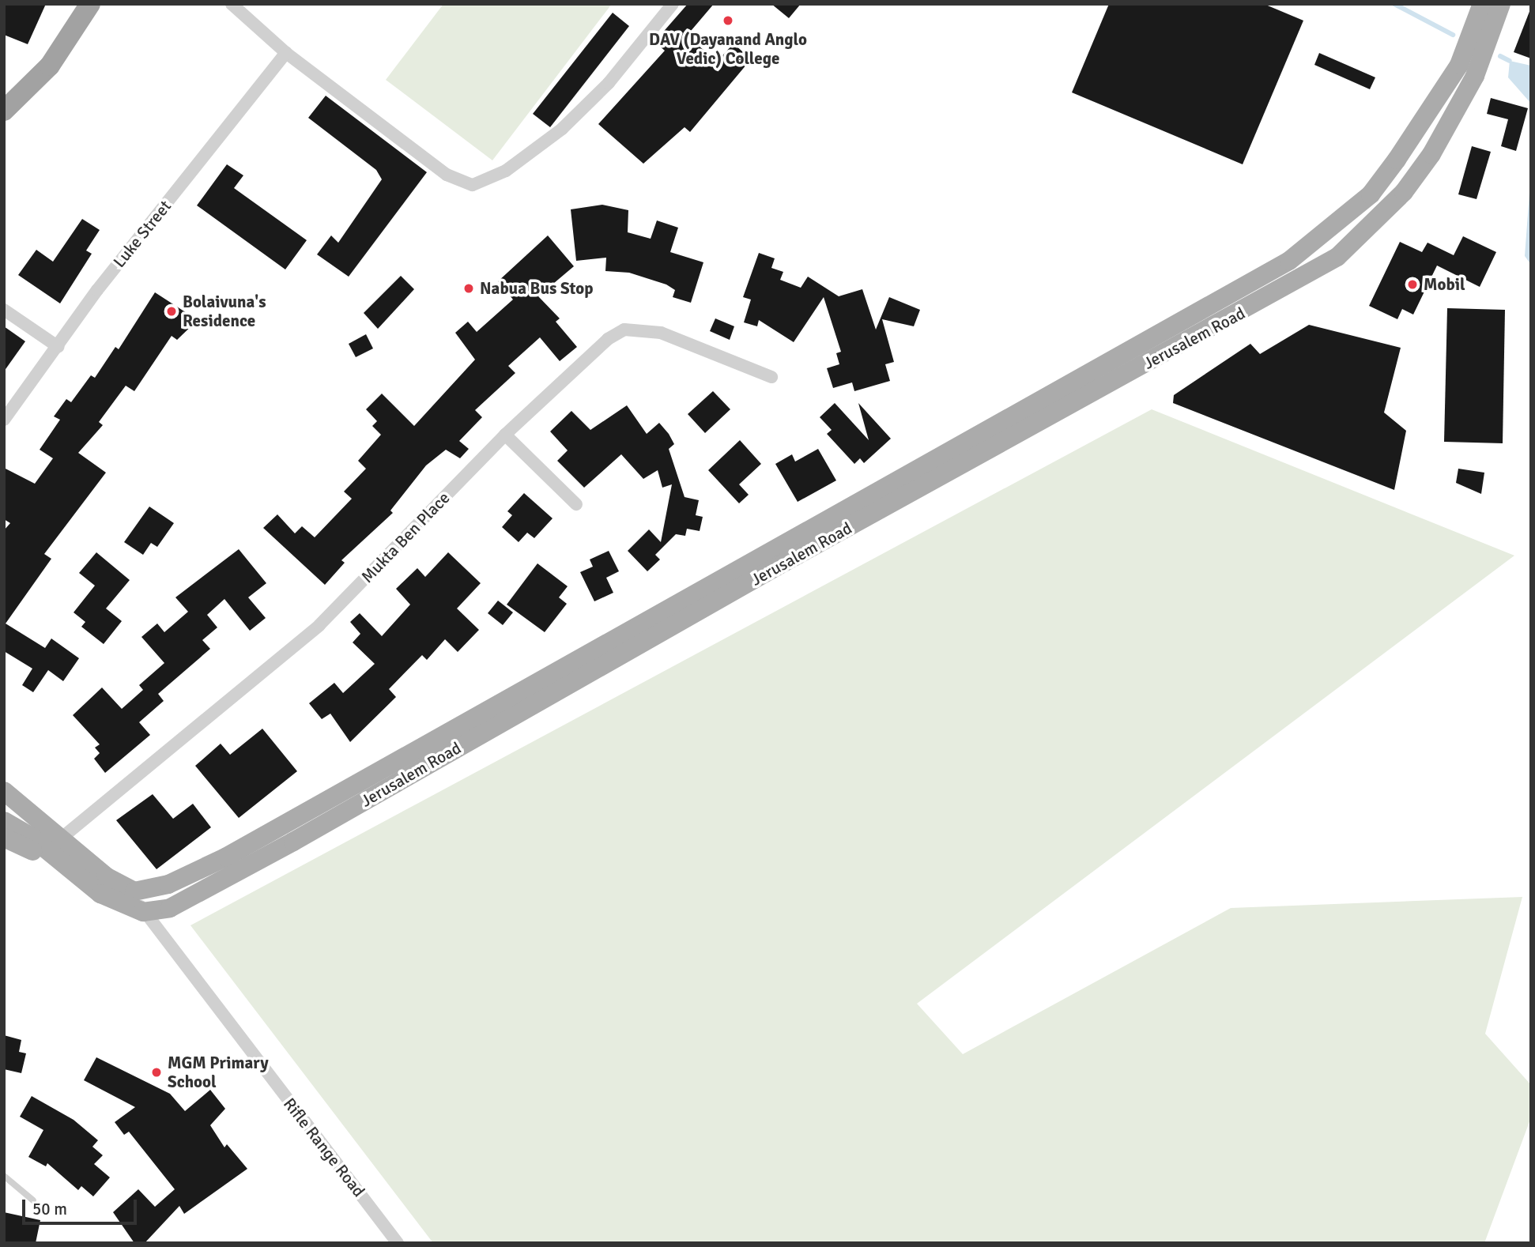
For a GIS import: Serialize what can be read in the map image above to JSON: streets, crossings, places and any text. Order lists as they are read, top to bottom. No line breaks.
{"streets":{"main road":["Jerusalem Road"],"street":["Luke Street","Mukta Ben Place","Rifle Range Road"]},"crossings":[["Jerusalem Road","Rifle Range Road"]],"places":["DAV (Dayanand Anglo Vedic) College","Mobil","Nabua Bus Stop","Bolaivuna's Residence","MGM Primary School"],"scale_bar":"50 m"}
